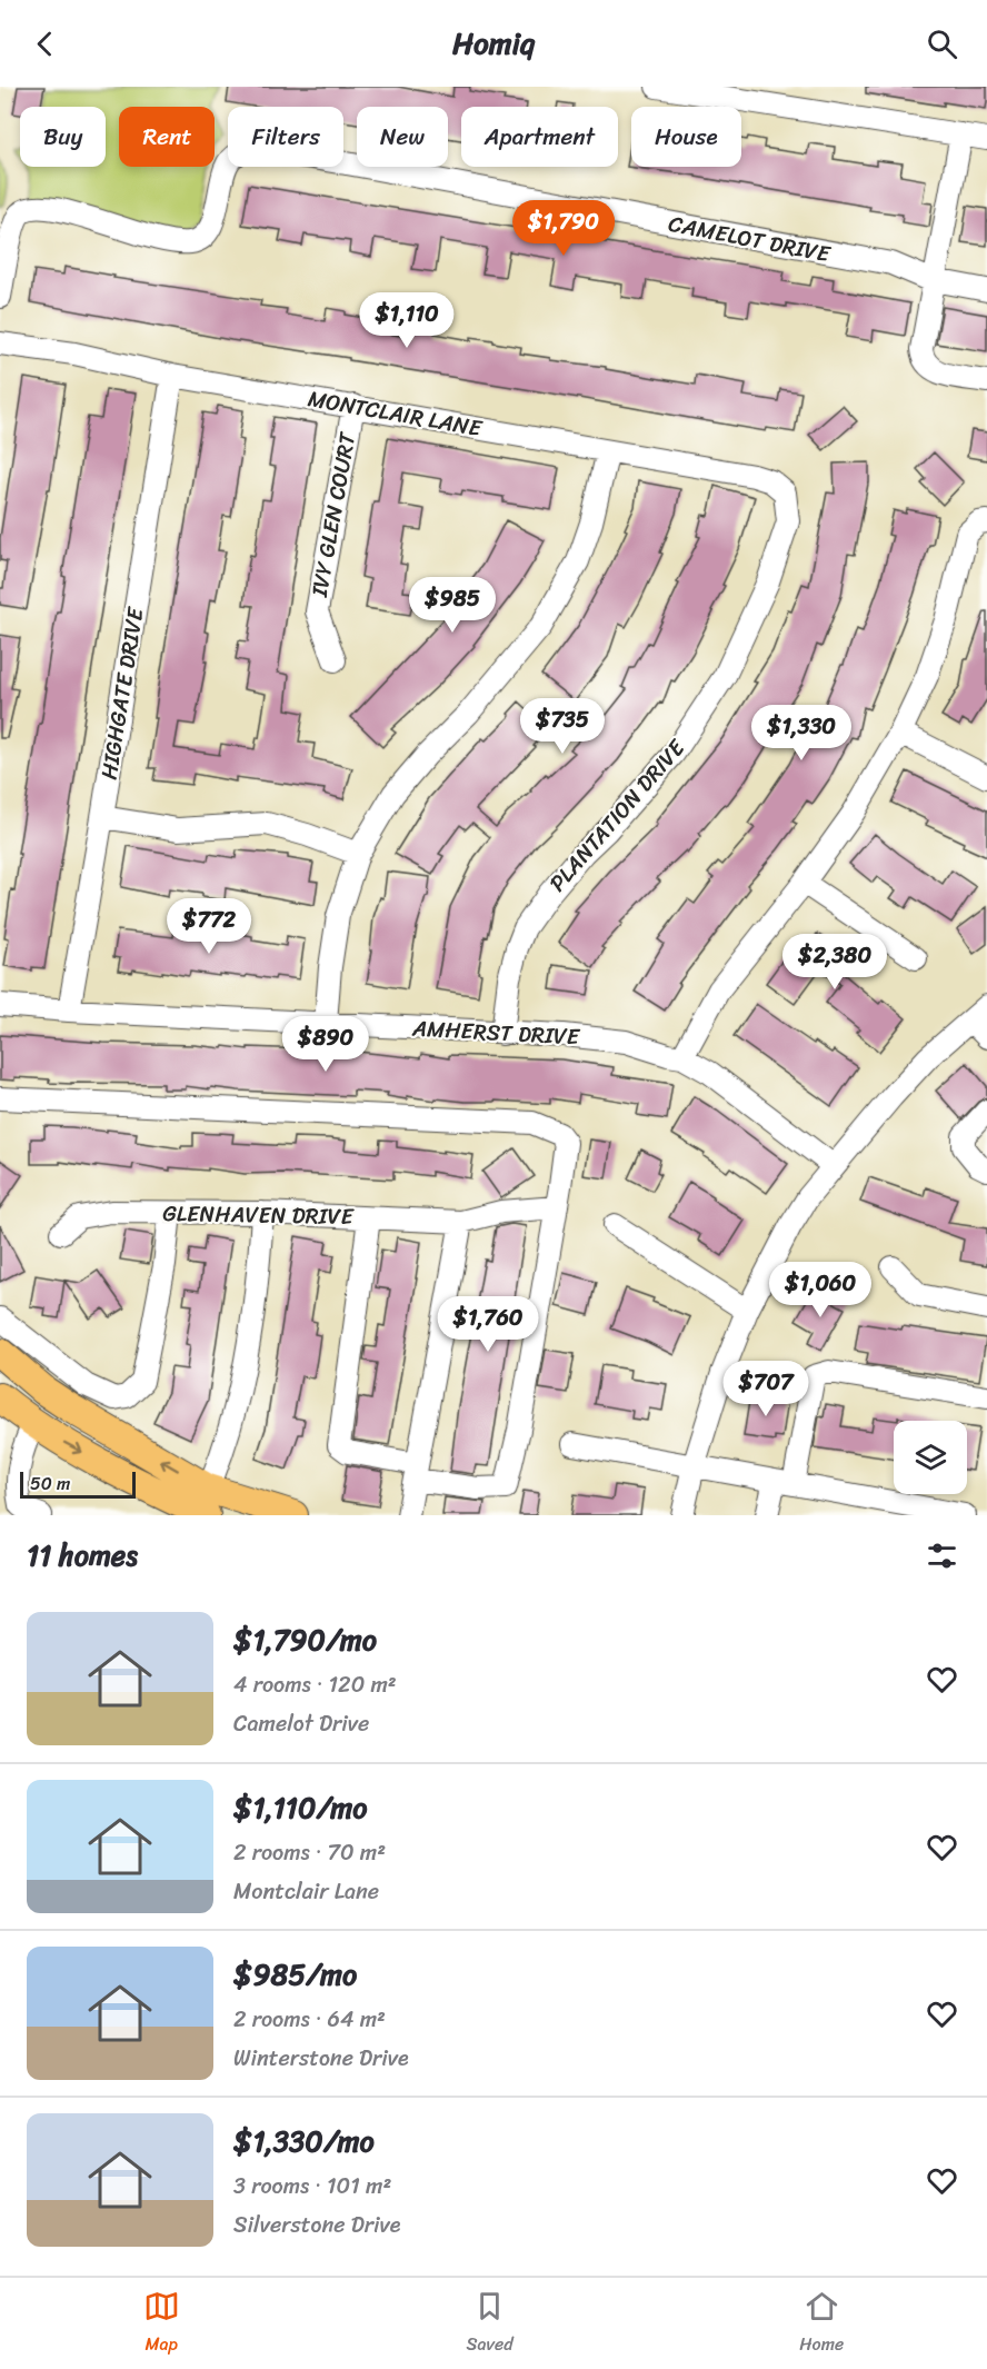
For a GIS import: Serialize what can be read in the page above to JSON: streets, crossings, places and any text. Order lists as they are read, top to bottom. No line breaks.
{"streets":{"street":["CAMELOT DRIVE","MONTCLAIR LANE","IVY GLEN COURT","HIGHGATE DRIVE","PLANTATION DRIVE","AMHERST DRIVE","GLENHAVEN DRIVE"]},"crossings":[["MONTCLAIR LANE","IVY GLEN COURT"],["MONTCLAIR LANE","HIGHGATE DRIVE"],["MONTCLAIR LANE","PLANTATION DRIVE"],["HIGHGATE DRIVE","AMHERST DRIVE"],["PLANTATION DRIVE","AMHERST DRIVE"]],"scale_bar":"50 m","page":{"header":"Homiq","chip":["Buy","Rent","Filters","New","Apartment","House"],"price":["$1,790","$1,110","$985","$735","$1,330","$772","$2,380","$890","$1,060","$1,760","$707"],"scale":"50 m","heading":"11 homes","list":[{"name":"$1,790/mo","note":"4 rooms · 120 m² · Camelot Drive"},{"name":"$1,110/mo","note":"2 rooms · 70 m² · Montclair Lane"},{"name":"$985/mo","note":"2 rooms · 64 m² · Winterstone Drive"},{"name":"$1,330/mo","note":"3 rooms · 101 m² · Silverstone Drive"}],"tabs":["Map","Saved","Home"]}}
